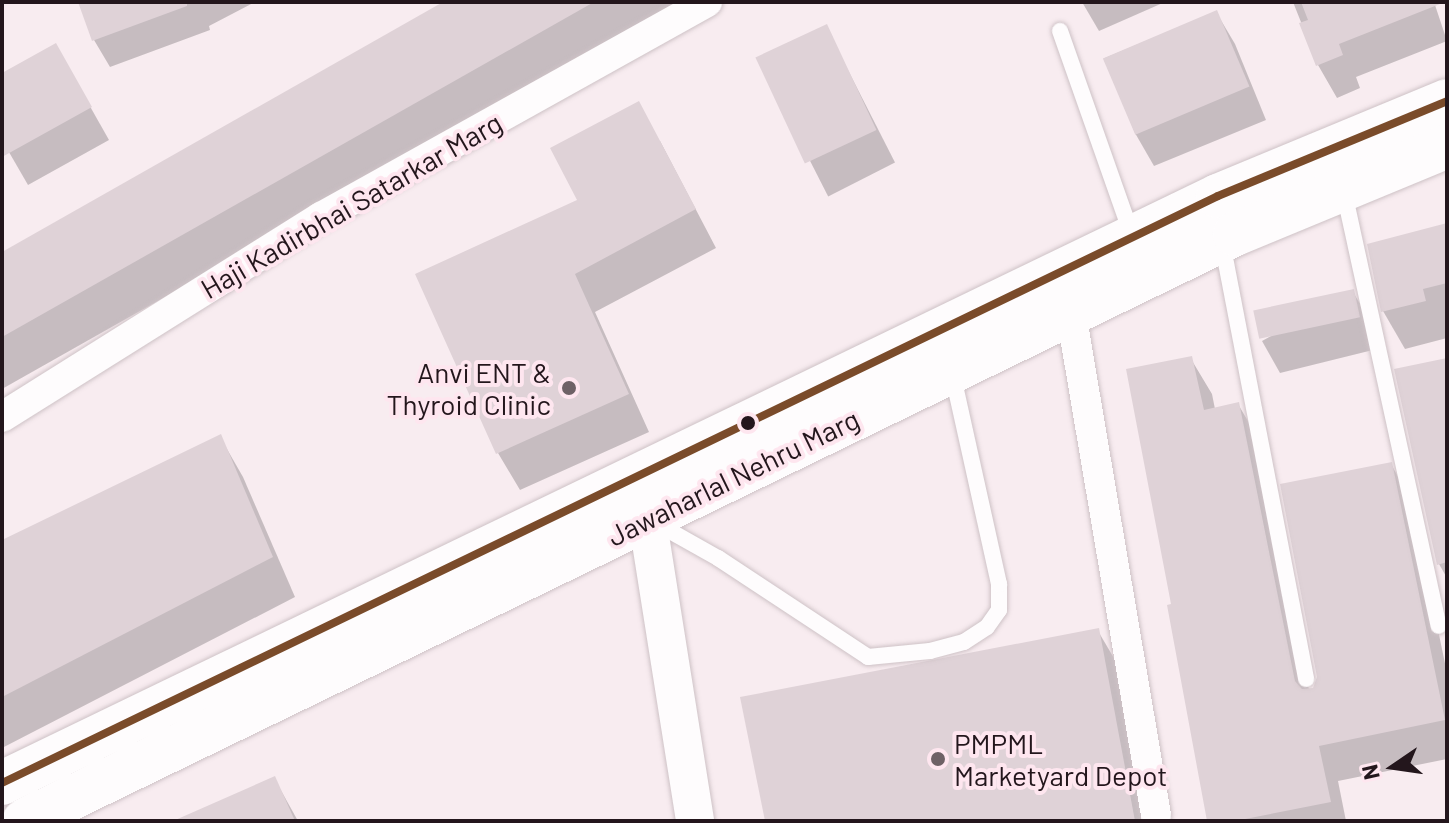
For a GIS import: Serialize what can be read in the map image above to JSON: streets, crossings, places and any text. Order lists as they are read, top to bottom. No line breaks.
{"streets":{"main road":["Jawaharlal Nehru Marg"],"street":["Haji Kadirbhai Satarkar Marg"]},"places":["Anvi ENT & Thyroid Clinic","PMPML Marketyard Depot"],"north":"left"}
